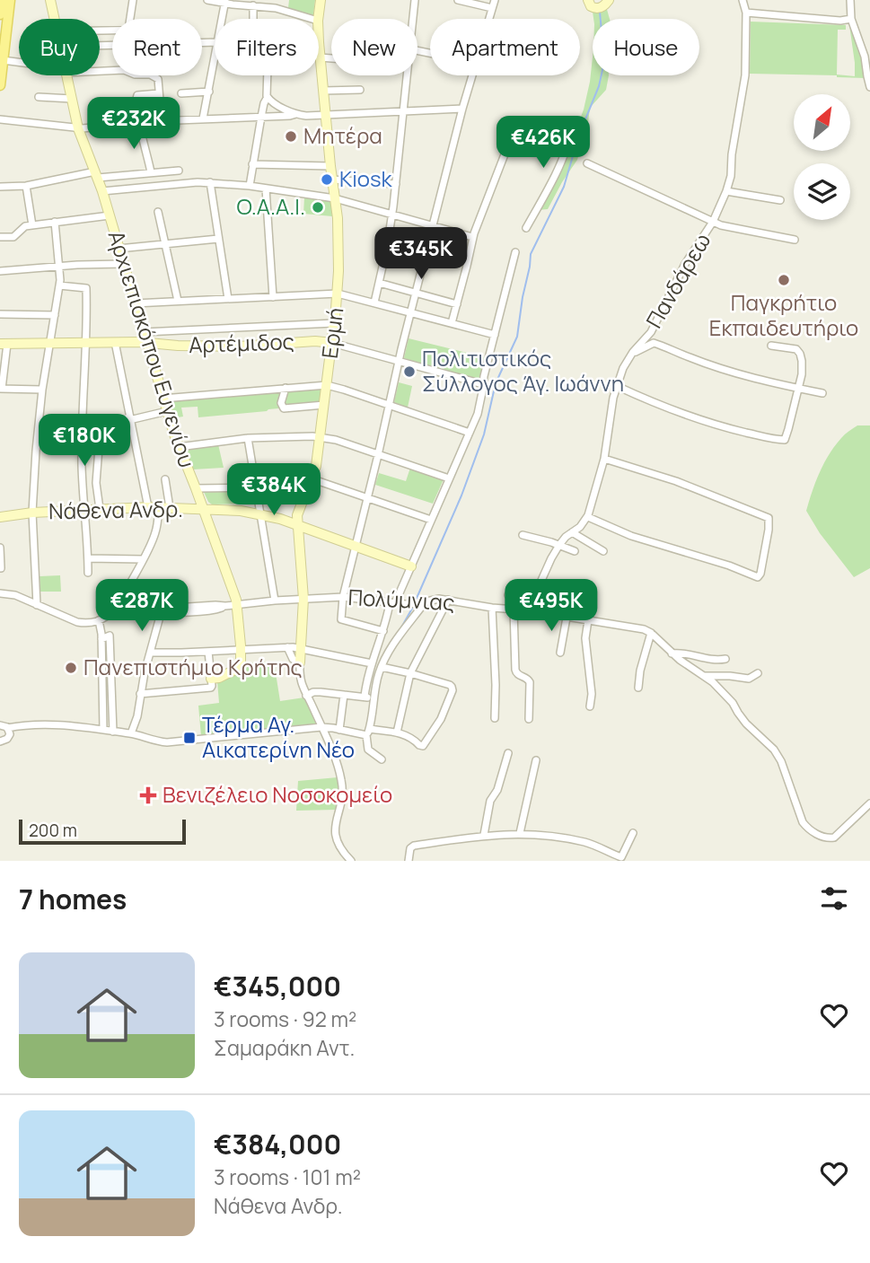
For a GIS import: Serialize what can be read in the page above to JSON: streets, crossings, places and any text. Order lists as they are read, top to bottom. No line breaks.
{"streets":{"street":["Πανδάρεω","Ερμή","Αρτέμιδος","Αρχιεπισκόπου Ευγενίου","Νάθενα Ανδρ.","Πολύμνιας"]},"crossings":[["Πανδάρεω","Πολύμνιας"],["Ερμή","Αρτέμιδος"],["Ερμή","Νάθενα Ανδρ."],["Ερμή","Πολύμνιας"],["Αρτέμιδος","Αρχιεπισκόπου Ευγενίου"],["Αρχιεπισκόπου Ευγενίου","Νάθενα Ανδρ."],["Αρχιεπισκόπου Ευγενίου","Πολύμνιας"]],"places":{"other":["Μητέρα","Kiosk","Ο.Α.Α.Ι.","Παγκρήτιο Εκπαιδευτήριο","Πολιτιστικός Σύλλογος Άγ. Ιωάννη","Πανεπιστήμιο Κρήτης"],"transit":["Τέρμα Αγ. Αικατερίνη Νέο"],"health":["Βενιζέλειο Νοσοκομείο"]},"scale_bar":"200 m","north":"top right","page":{"chip":["Buy","Rent","Filters","New","Apartment","House"],"price":["€232K","€426K","€345K","€180K","€384K","€287K","€495K"],"scale":"200 m","heading":"7 homes","list":[{"name":"€345,000","note":"3 rooms · 92 m² · Σαμαράκη Αντ."},{"name":"€384,000","note":"3 rooms · 101 m² · Νάθενα Ανδρ."}]}}
